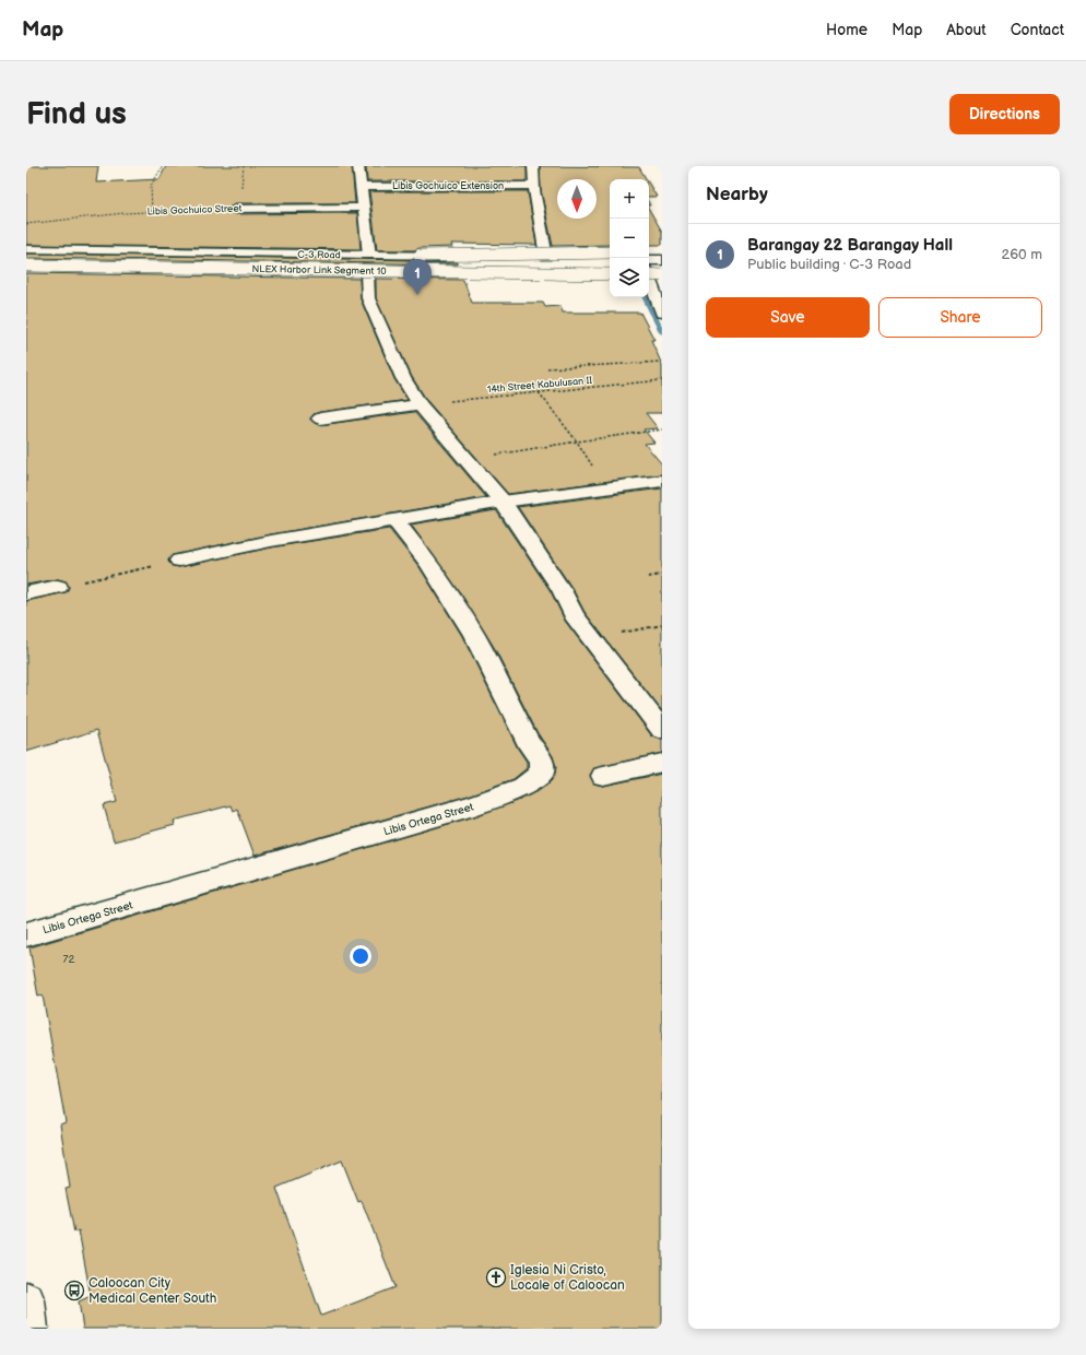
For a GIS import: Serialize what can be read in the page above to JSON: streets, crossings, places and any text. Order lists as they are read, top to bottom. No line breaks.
{"streets":{"main road":["Libis Gochuico Extension","Libis Gochuico Street","C-3 Road","NLEX Harbor Link Segment 10","Libis Ortega Street"],"path":["14th Street Kabulusan II"]},"crossings":[["C-3 Road","NLEX Harbor Link Segment 10"]],"places":{"church":["Iglesia Ni Cristo, Locale of Caloocan"],"bus stop":["Caloocan City Medical Center South"]},"house_numbers":["72"],"north":"bottom","page":{"header":"Map","nav":["Home","Map","About","Contact"],"buttons":["Directions",["Save","Share"]],"title":"Find us","heading":"Nearby","map_buttons":["+","−"],"list":[{"mark":"1","name":"Barangay 22 Barangay Hall","note":"Public building · C-3 Road","value":"260 m"}],"pins":"1"}}
